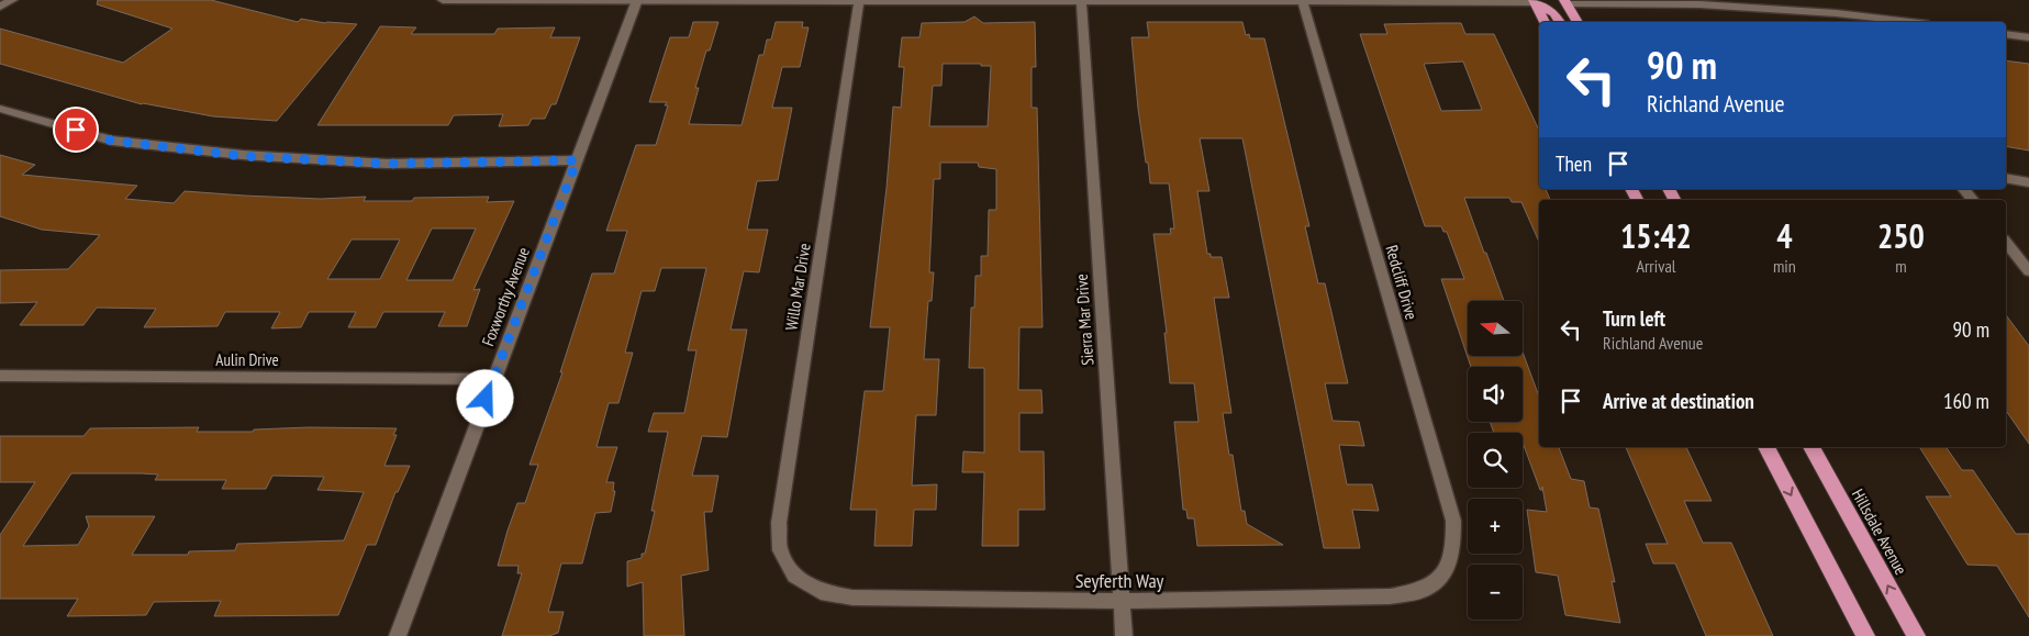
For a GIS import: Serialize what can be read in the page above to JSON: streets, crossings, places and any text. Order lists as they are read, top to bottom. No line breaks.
{"streets":{"highway":["Hillsdale Avenue"],"street":["Redcliff Drive","Willo Mar Drive","Foxworthy Avenue","Sierra Mar Drive","Aulin Drive","Seyferth Way"]},"crossings":[["Redcliff Drive","Seyferth Way"],["Willo Mar Drive","Seyferth Way"],["Foxworthy Avenue","Aulin Drive"],["Sierra Mar Drive","Seyferth Way"]],"north":"left","page":{"turn":["90 m","Richland Avenue"],"then":"Then","eta":["15:42","Arrival","4","min","250","m"],"list":[{"name":"Turn left","note":"Richland Avenue","value":"90 m"},{"name":"Arrive at destination","value":"160 m"}],"map_buttons":["+","−"]}}
